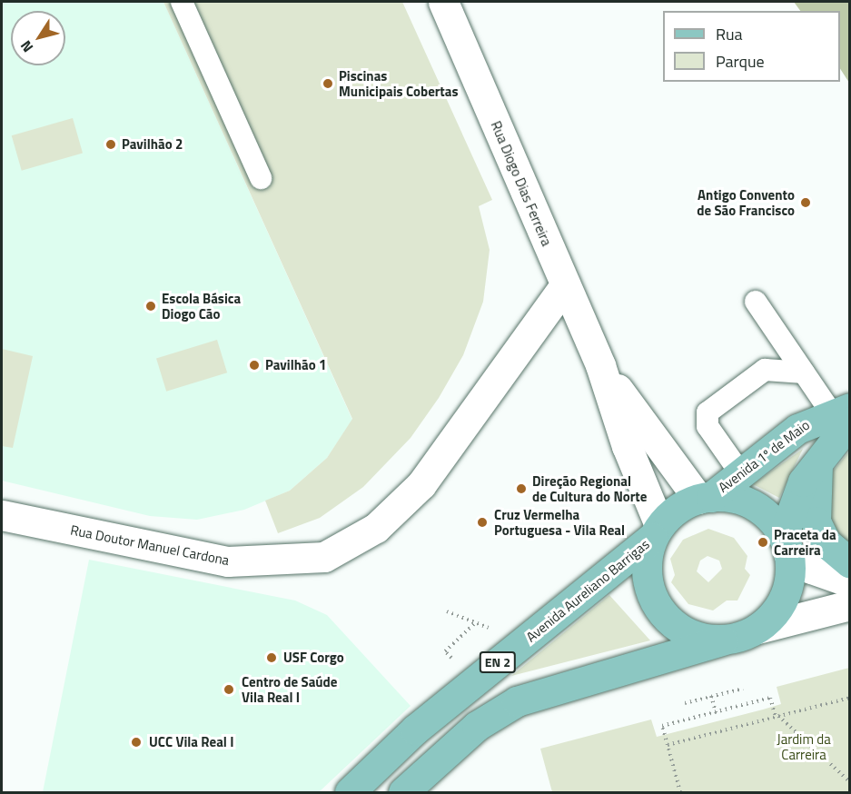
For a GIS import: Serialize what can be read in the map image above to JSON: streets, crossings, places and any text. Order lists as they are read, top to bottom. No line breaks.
{"streets":{"main road":["Avenida 1º de Maio","Avenida Aureliano Barrigas","EN 2"],"street":["Rua Diogo Dias Ferreira","Rua Doutor Manuel Cardona"]},"crossings":[["Rua Diogo Dias Ferreira","Rua Doutor Manuel Cardona"],["Avenida 1º de Maio","Avenida Aureliano Barrigas"],["Avenida 1º de Maio","EN 2"],["Avenida Aureliano Barrigas","EN 2"]],"parks":["Jardim da Carreira"],"places":["Piscinas Municipais Cobertas","Pavilhão 2","Antigo Convento de São Francisco","Escola Básica Diogo Cão","Pavilhão 1","Direção Regional de Cultura do Norte","Cruz Vermelha Portuguesa - Vila Real","Praceta da Carreira","USF Corgo","Centro de Saúde Vila Real I","UCC Vila Real I"],"legend":["Rua","Parque"],"north":"bottom left"}
